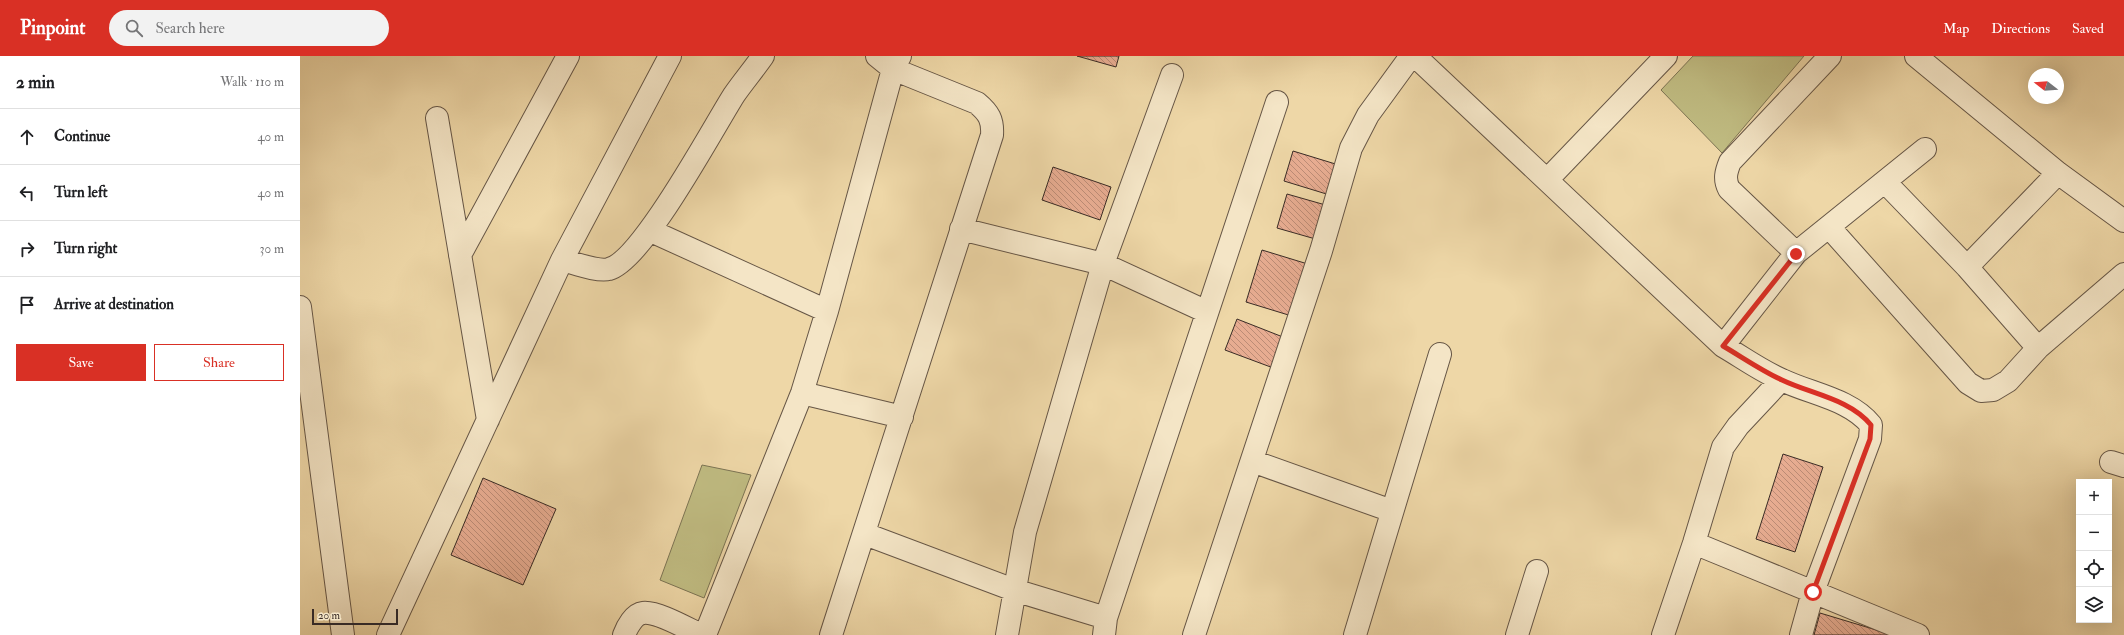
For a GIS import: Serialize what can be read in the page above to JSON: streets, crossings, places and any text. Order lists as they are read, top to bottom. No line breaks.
{"scale_bar":"20 m","north":"left","page":{"header":"Pinpoint","search":"Search here","nav":["Map","Directions","Saved"],"heading":["2 min","Walk · 110 m"],"list":[["Continue","40 m"],["Turn left","40 m"],["Turn right","30 m"],"Arrive at destination"],"buttons":["Save","Share"],"map_buttons":["+","−"],"scale":"20 m"}}
